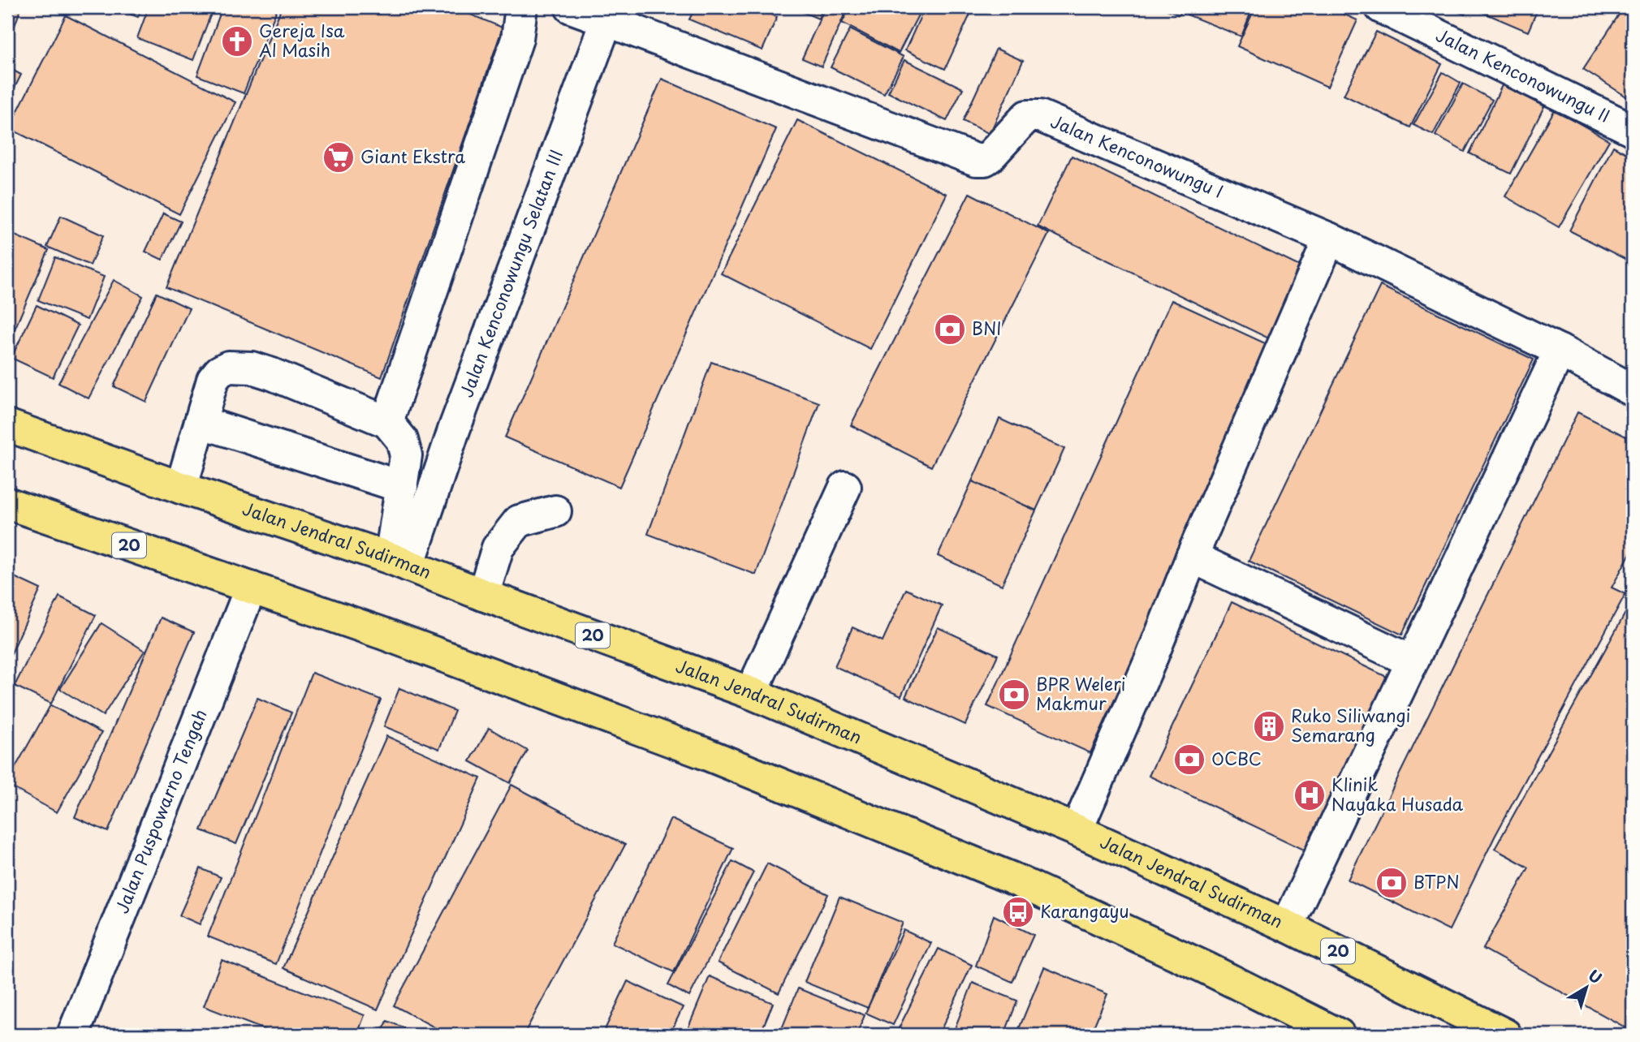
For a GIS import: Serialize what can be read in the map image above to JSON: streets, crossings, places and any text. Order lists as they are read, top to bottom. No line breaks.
{"streets":{"highway":["Jalan Jendral Sudirman","20"],"street":["Jalan Kenconowungu II","Jalan Kenconowungu I","Jalan Kenconowungu Selatan III","Jalan Puspowarno Tengah"]},"crossings":[["Jalan Kenconowungu I","Jalan Kenconowungu Selatan III"],["Jalan Kenconowungu Selatan III","Jalan Jendral Sudirman"],["20","Jalan Puspowarno Tengah"]],"places":{"church":["Gereja Isa Al Masih"],"supermarket":["Giant Ekstra"],"bank":["BNI","BPR Weleri Makmur","OCBC","BTPN"],"building":["Ruko Siliwangi Semarang"],"hospital":["Klinik Nayaka Husada"],"bus stop":["Karangayu"]},"north":"top right"}
